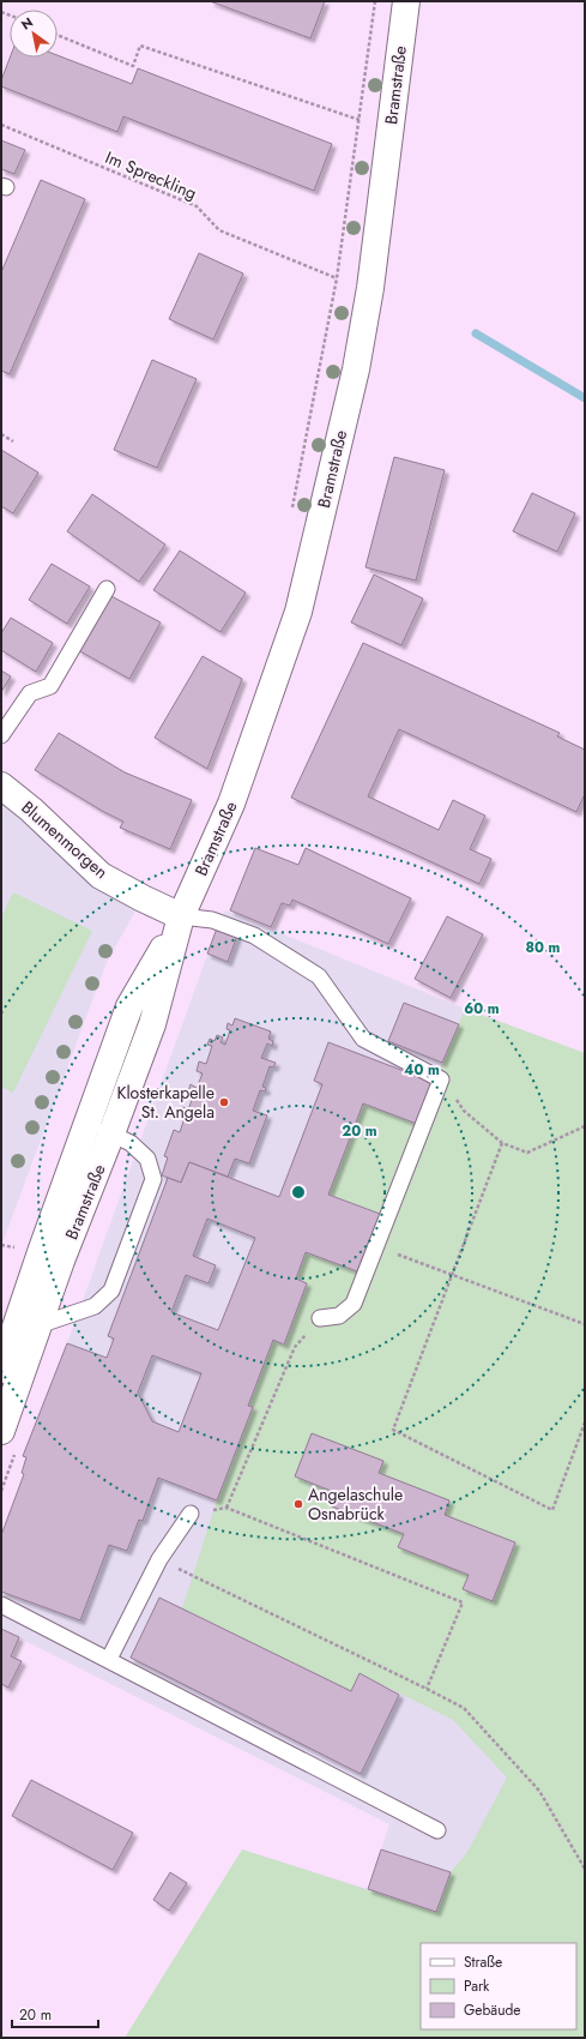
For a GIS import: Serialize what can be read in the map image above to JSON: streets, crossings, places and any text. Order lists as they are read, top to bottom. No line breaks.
{"streets":{"street":["Bramstraße","Blumenmorgen"],"path":["Im Spreckling"]},"crossings":[["Bramstraße","Blumenmorgen"]],"places":["Klosterkapelle St. Angela","Angelaschule Osnabrück"],"legend":["Straße","Park","Gebäude"],"scale_bar":"20 m","north":"top left","rings":["80 m","60 m","40 m","20 m"]}
